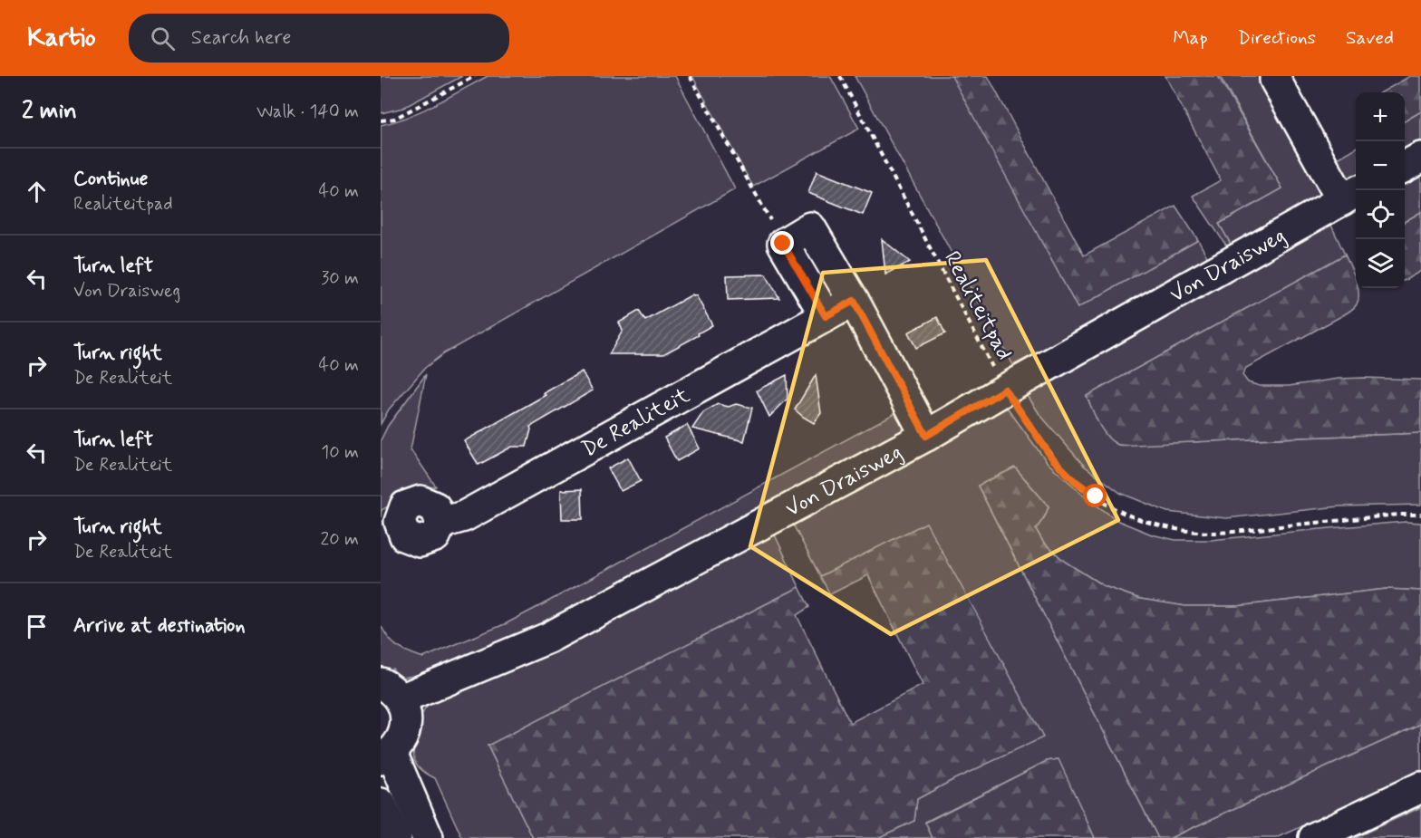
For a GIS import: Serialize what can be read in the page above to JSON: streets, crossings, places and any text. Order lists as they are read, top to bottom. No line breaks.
{"streets":{"main road":["Von Draisweg","De Realiteit"],"path":["Realiteitpad"]},"crossings":[["Von Draisweg","Realiteitpad"]],"page":{"header":"Kartio","search":"Search here","nav":["Map","Directions","Saved"],"heading":["2 min","Walk · 140 m"],"map_buttons":["+","−"],"list":[["Continue","Realiteitpad","40 m"],["Turn left","Von Draisweg","30 m"],["Turn right","De Realiteit","40 m"],["Turn left","De Realiteit","10 m"],["Turn right","De Realiteit","20 m"],"Arrive at destination"]}}
